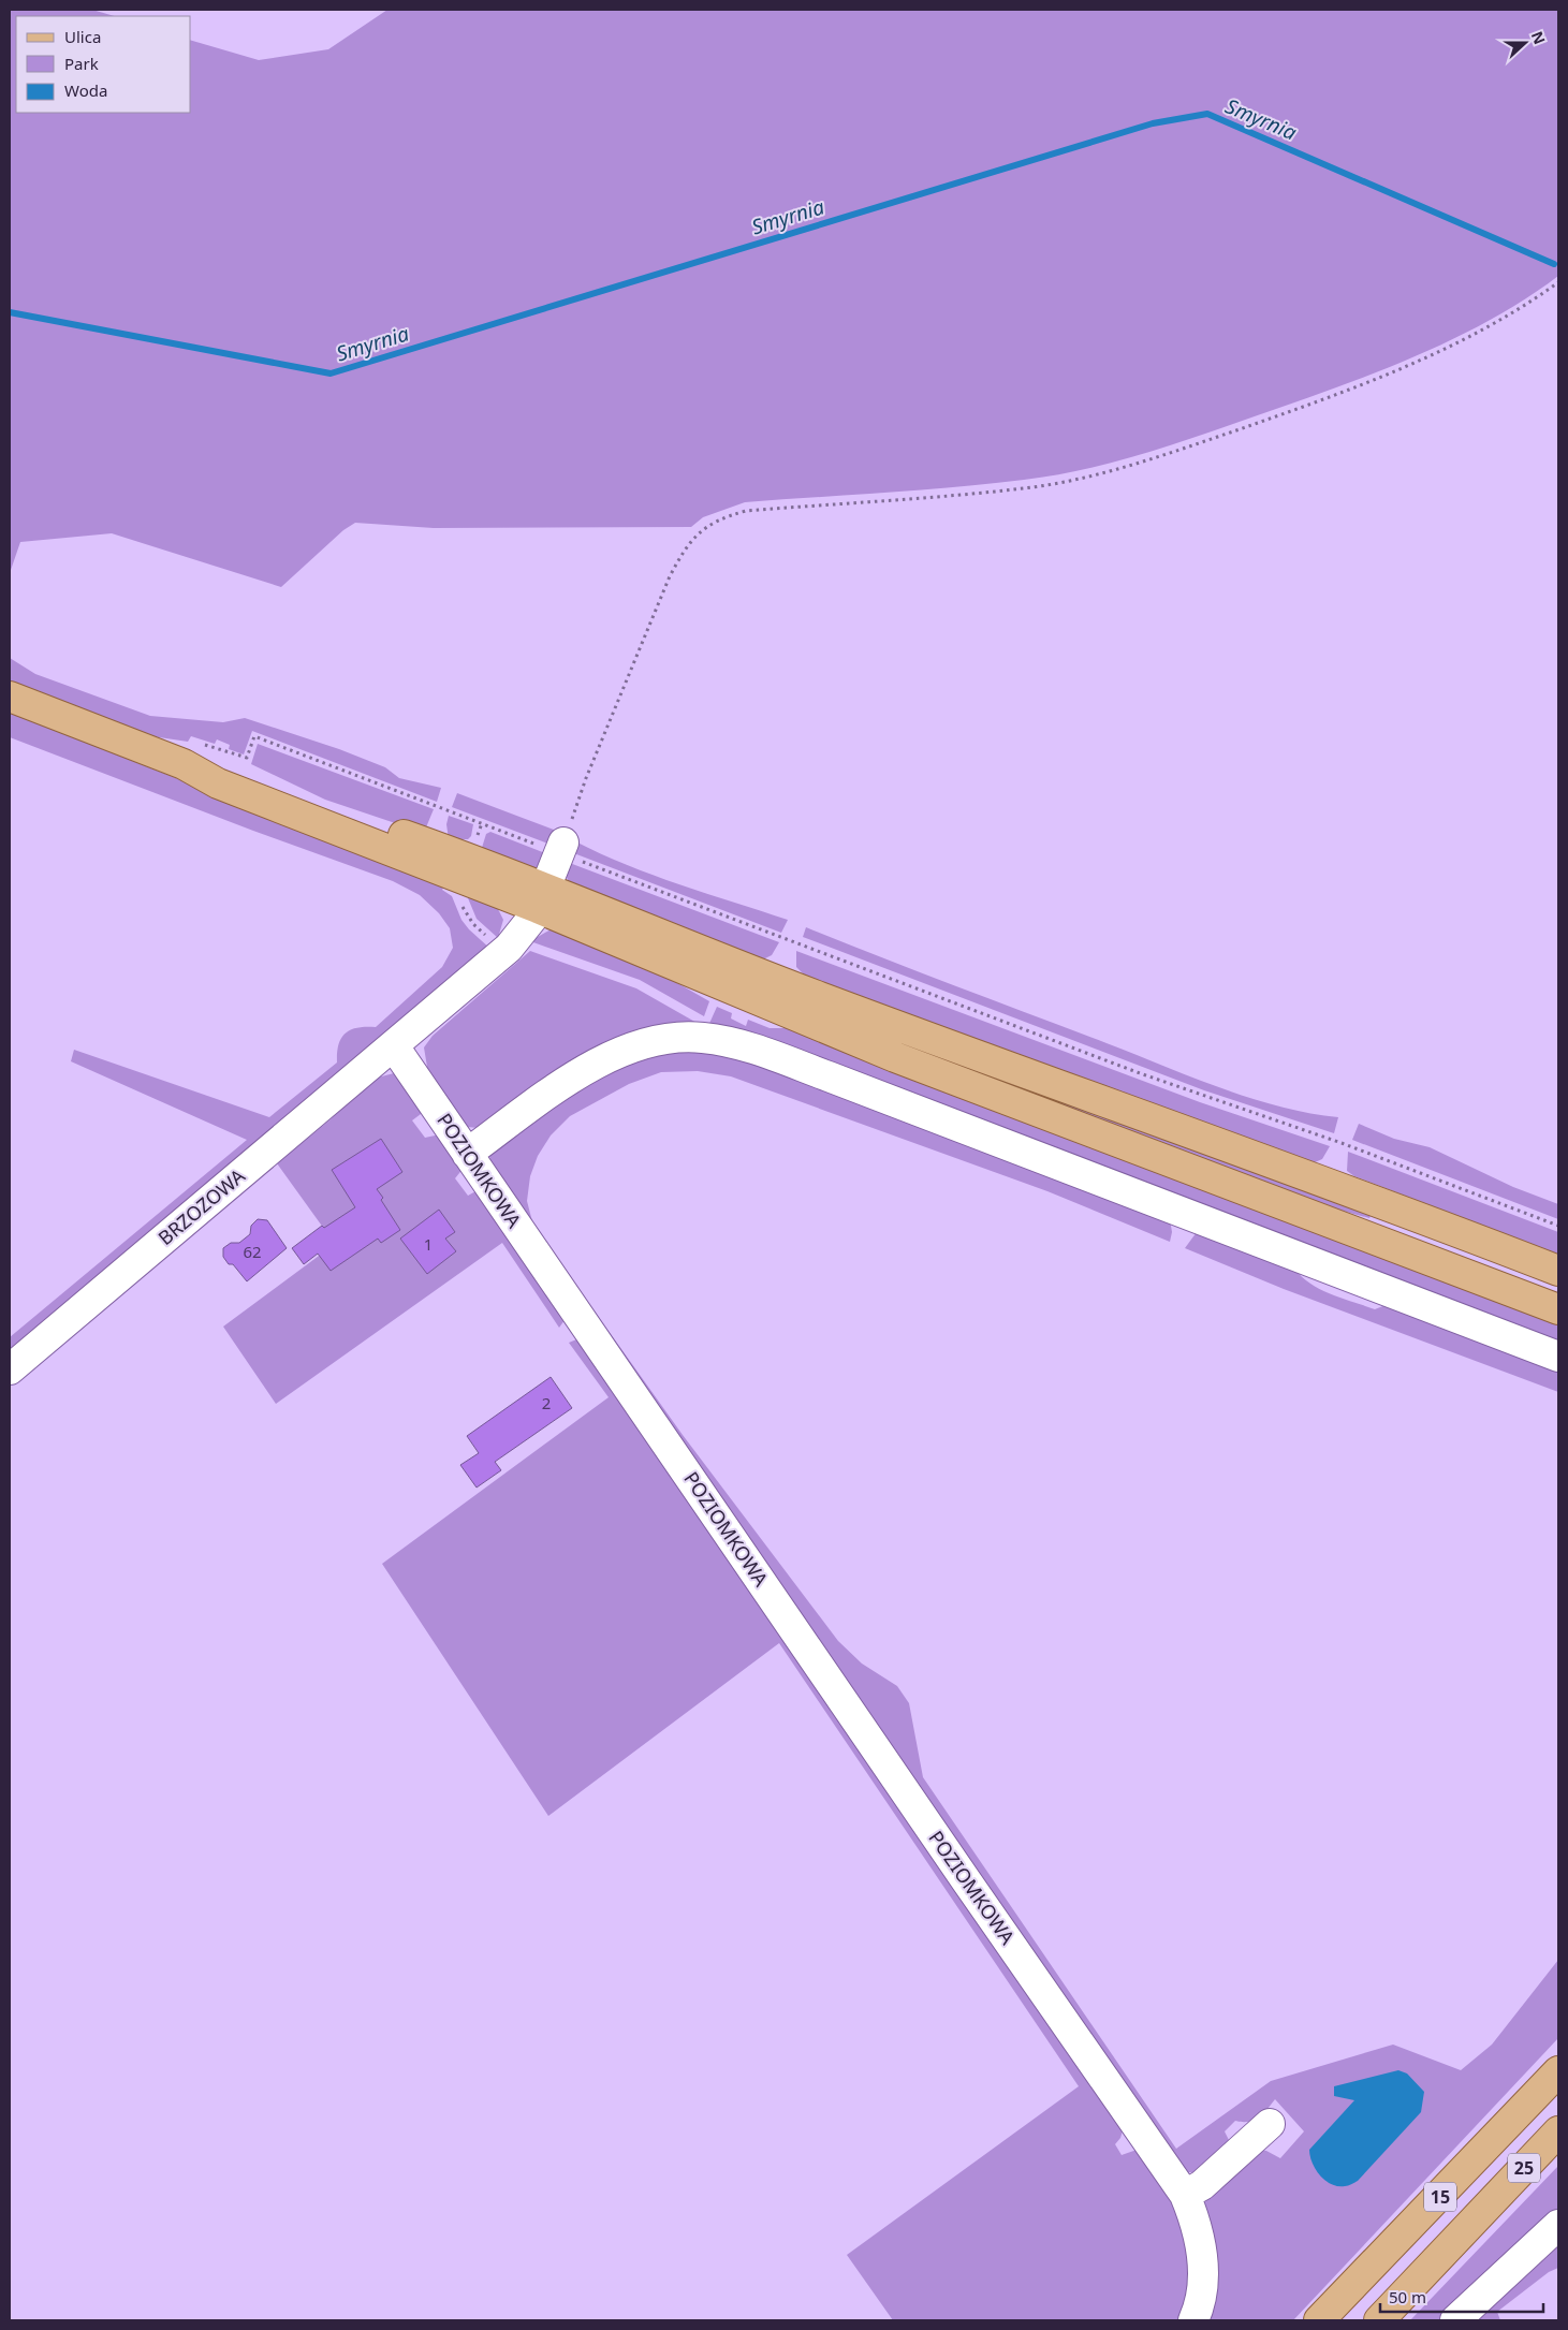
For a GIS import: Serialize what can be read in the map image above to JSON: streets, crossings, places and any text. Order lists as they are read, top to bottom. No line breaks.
{"streets":{"main road":["25","15"],"street":["POZIOMKOWA","BRZOZOWA"]},"crossings":[["POZIOMKOWA","BRZOZOWA"],["25","15"]],"water":["Smyrnia"],"house_numbers":["1","62","2"],"legend":["Ulica","Park","Woda"],"scale_bar":"50 m","north":"right"}
